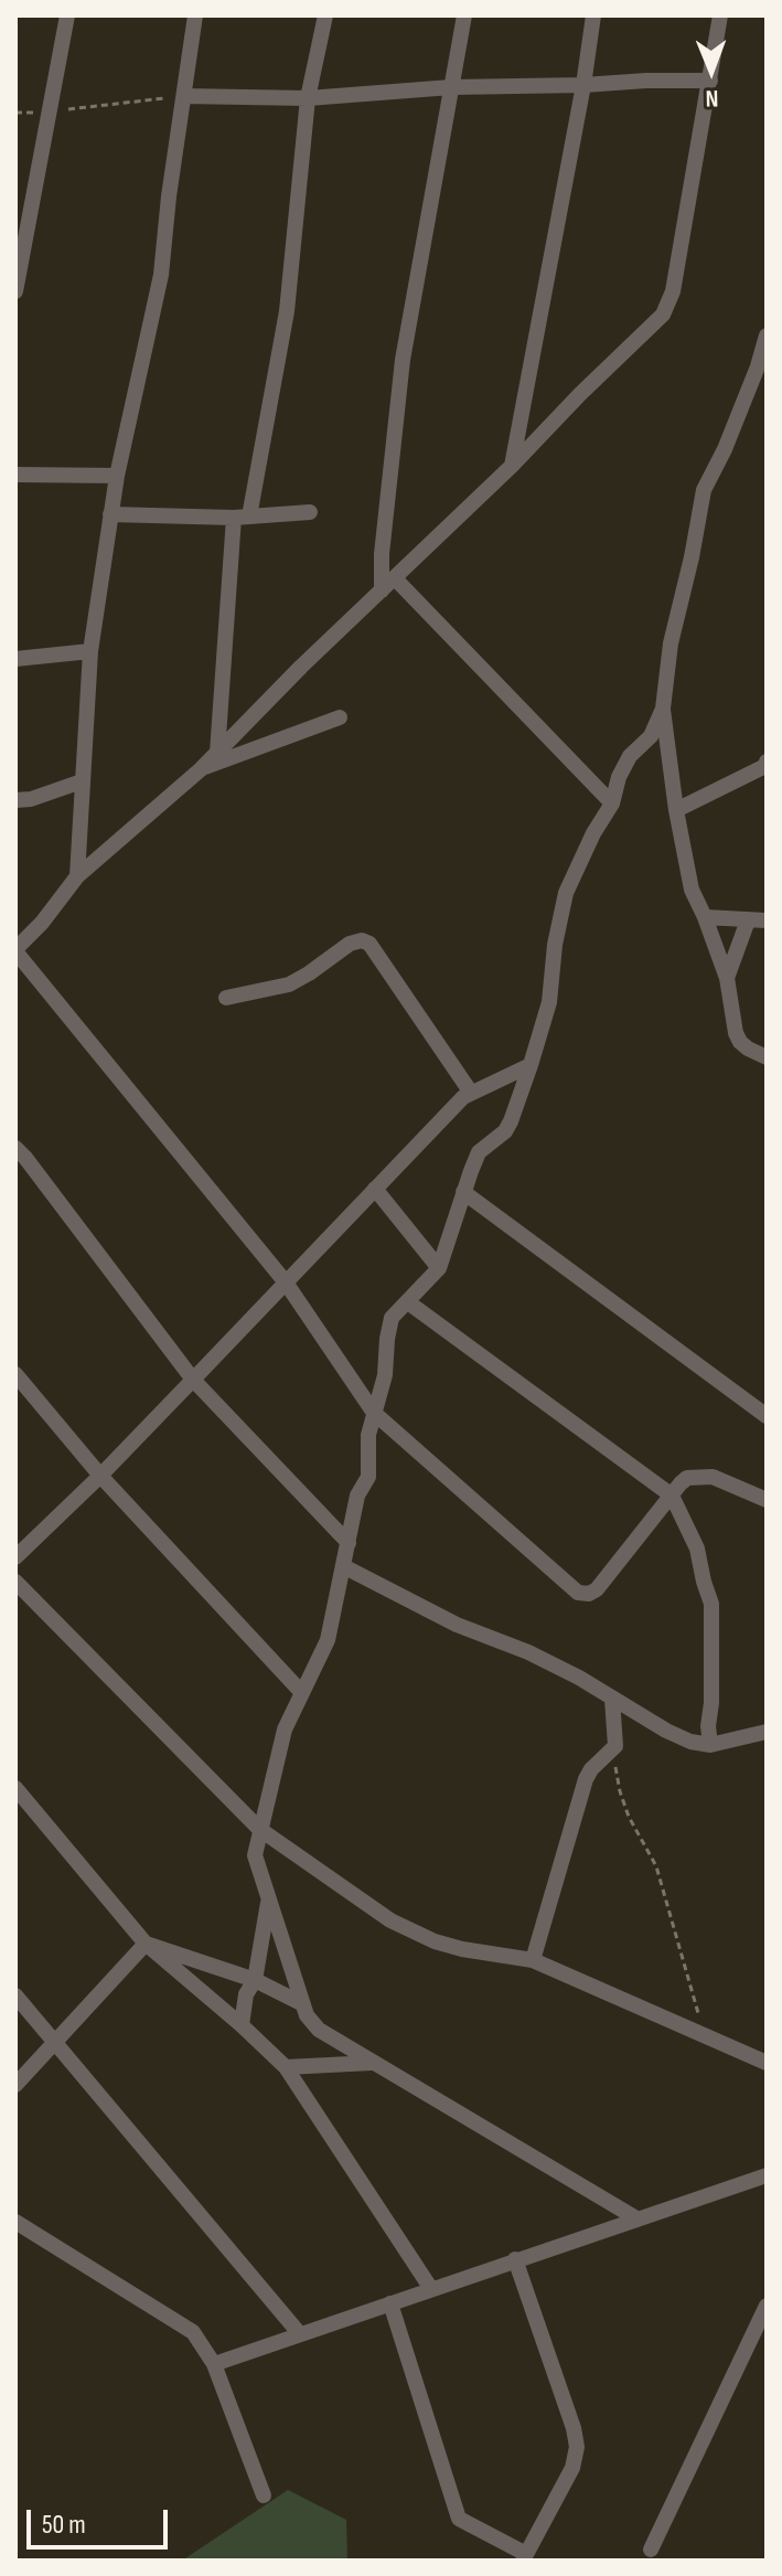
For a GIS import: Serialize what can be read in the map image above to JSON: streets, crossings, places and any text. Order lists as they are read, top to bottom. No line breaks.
{"scale_bar":"50 m","north":"bottom"}
